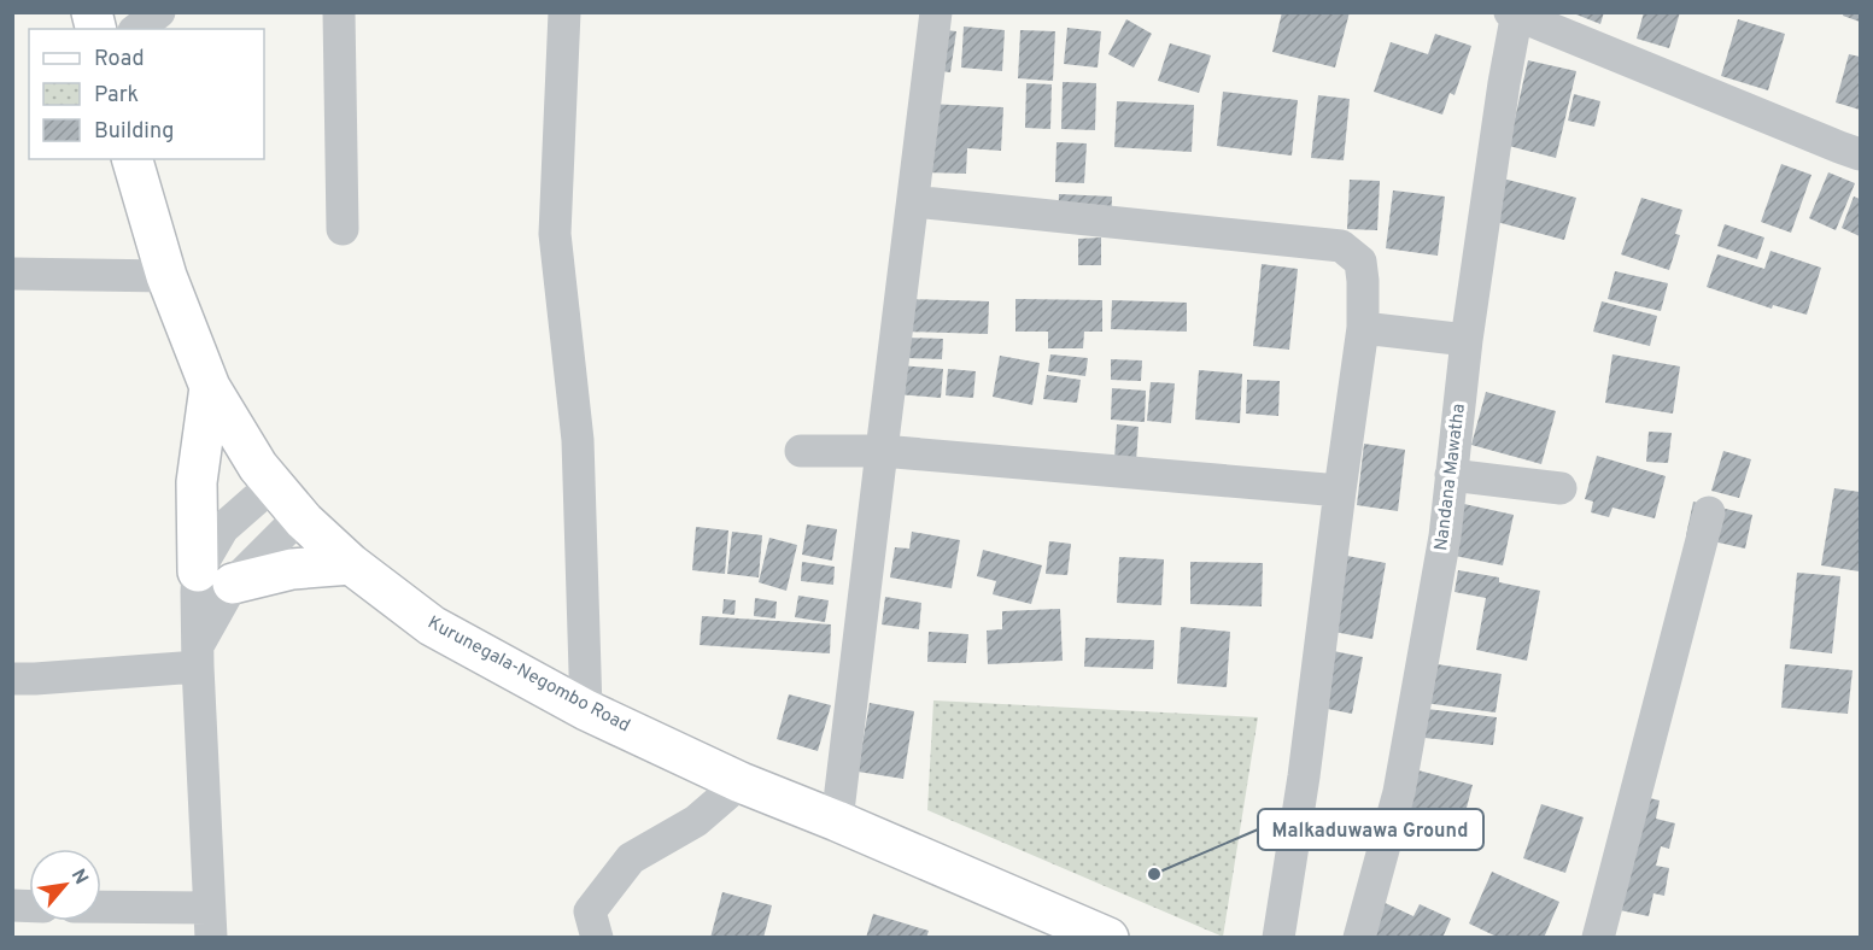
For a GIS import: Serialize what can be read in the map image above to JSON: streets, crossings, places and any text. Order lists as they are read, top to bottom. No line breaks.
{"streets":{"main road":["Kurunegala-Negombo Road"],"street":["Nandana Mawatha"]},"places":["Malkaduwawa Ground"],"legend":["Road","Park","Building"],"north":"top right"}
